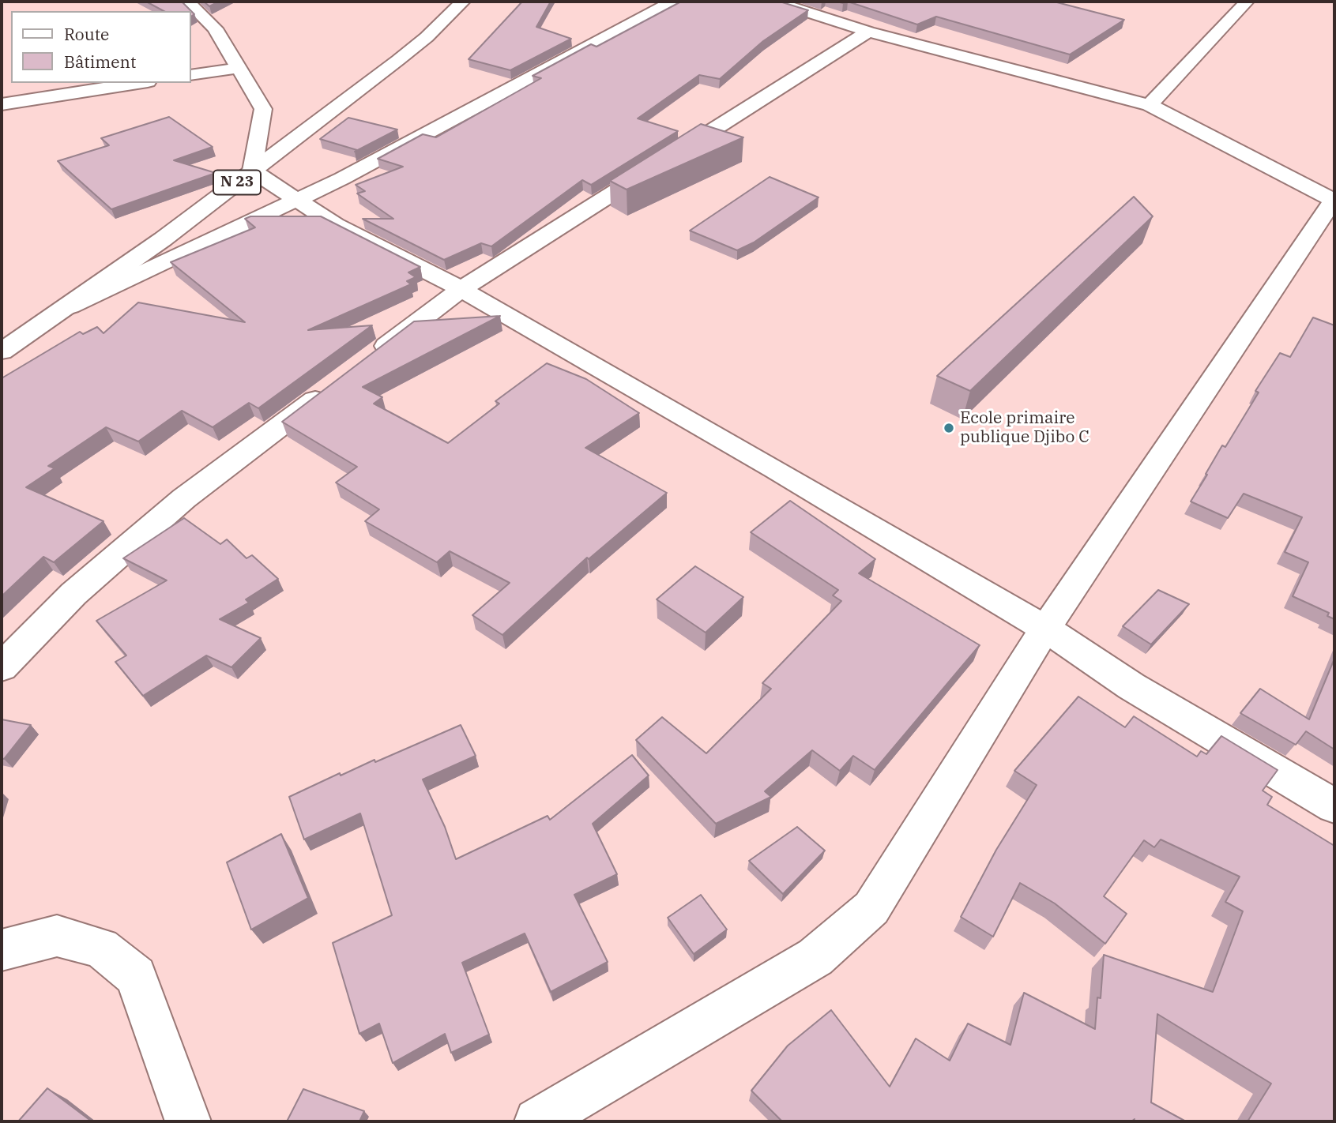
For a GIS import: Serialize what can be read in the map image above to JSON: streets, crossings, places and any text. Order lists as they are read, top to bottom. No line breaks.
{"streets":{"street":["N 23"]},"places":["Ecole primaire publique Djibo C"],"legend":["Route","Bâtiment"]}
